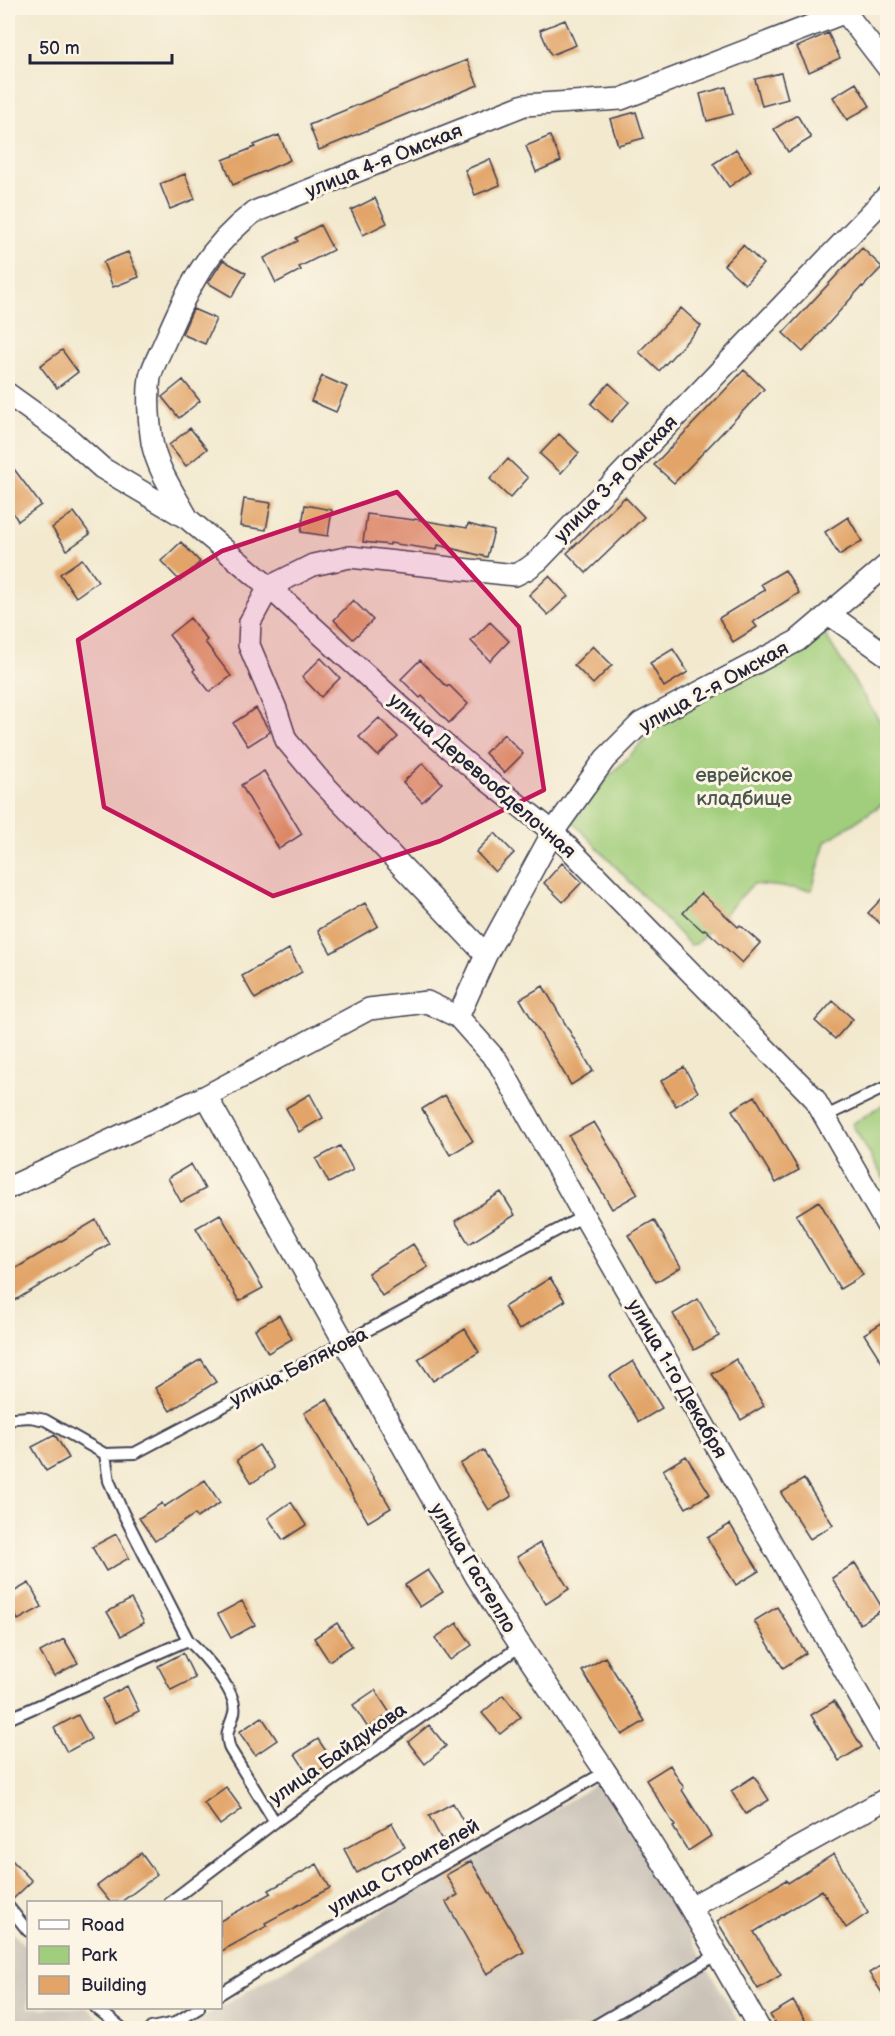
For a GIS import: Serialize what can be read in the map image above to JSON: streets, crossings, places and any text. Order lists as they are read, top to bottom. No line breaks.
{"streets":{"street":["улица 4-я Омская","улица 3-я Омская","улица 2-я Омская","улица Деревообделочная","улица 1-го Декабря","улица Гастелло"],"lane":["улица Белякова","улица Байдукова","улица Строителей"]},"crossings":[["улица 4-я Омская","улица Деревообделочная"],["улица 3-я Омская","улица Деревообделочная"],["улица 2-я Омская","улица Деревообделочная"],["улица 2-я Омская","улица 1-го Декабря"],["улица Белякова","улица 1-го Декабря"],["улица Белякова","улица Гастелло"],["улица Белякова","улица Байдукова"],["улица Гастелло","улица Байдукова"],["улица Гастелло","улица Строителей"]],"parks":["еврейское кладбище"],"legend":["Road","Park","Building"],"scale_bar":"50 m"}
